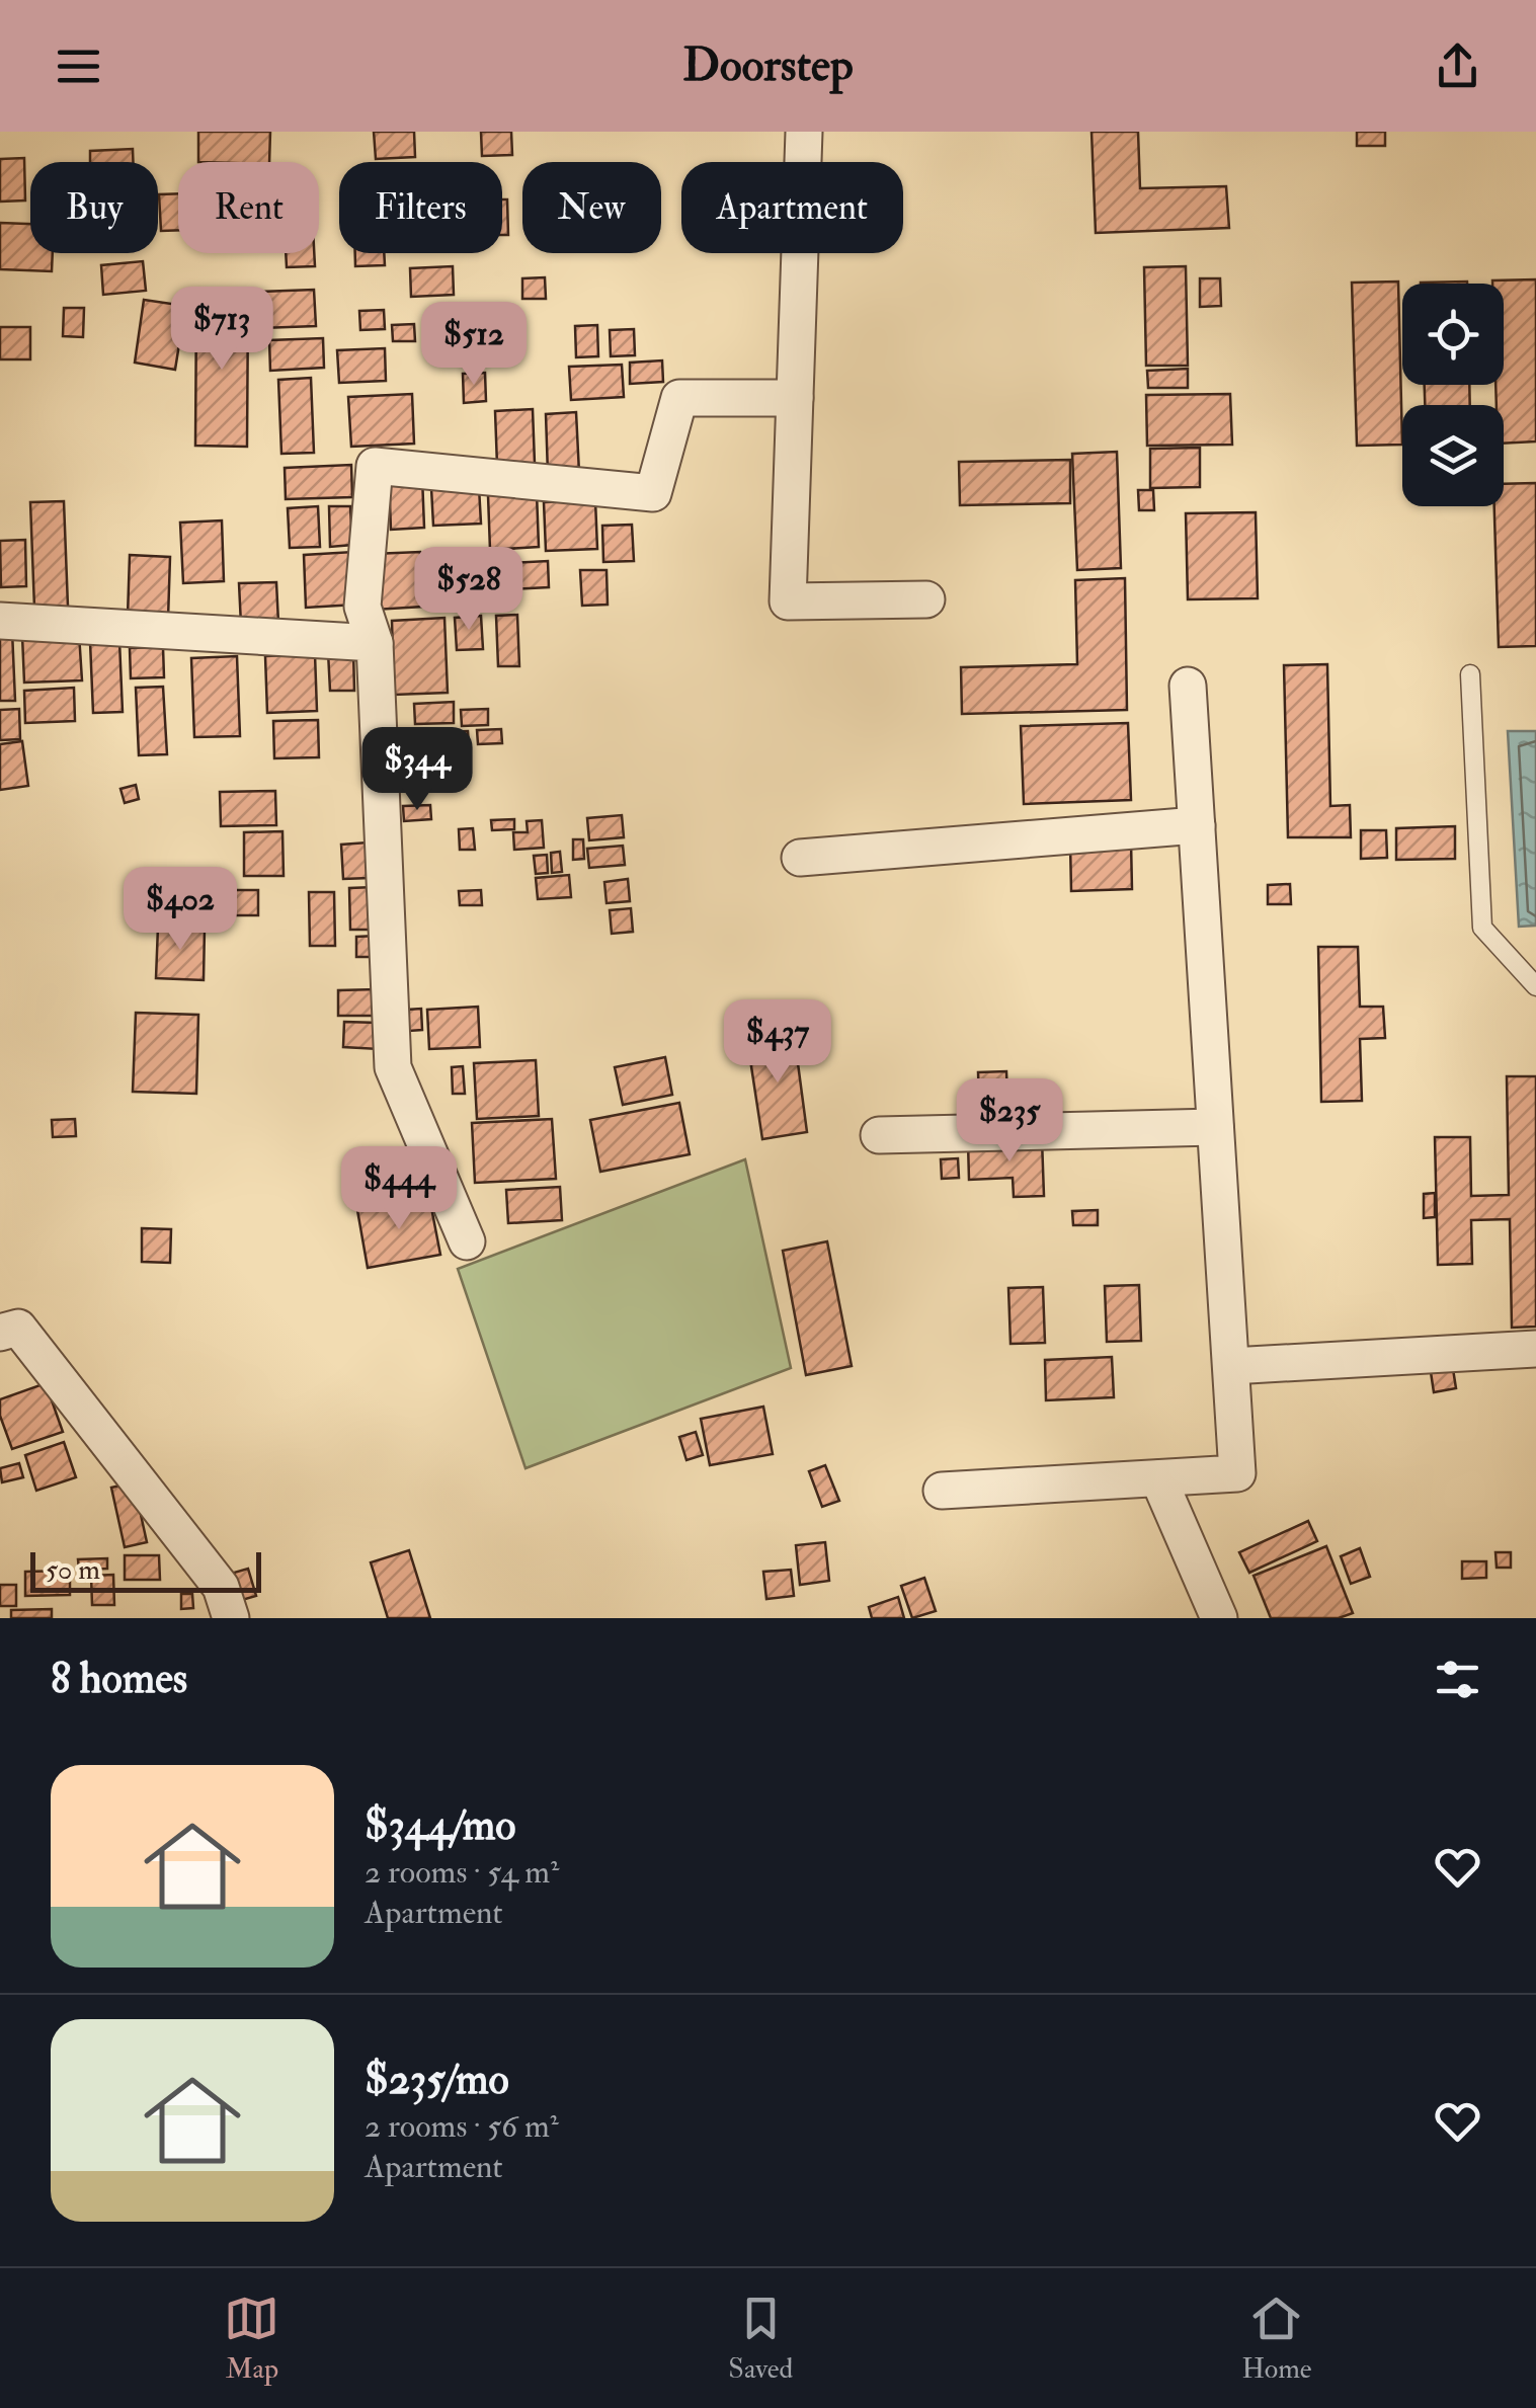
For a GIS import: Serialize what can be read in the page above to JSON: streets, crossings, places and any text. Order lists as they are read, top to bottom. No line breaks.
{"scale_bar":"50 m","page":{"header":"Doorstep","chip":["Buy","Rent","Filters","New","Apartment"],"price":["$713","$512","$528","$344","$402","$437","$235","$444"],"scale":"50 m","heading":"8 homes","list":[{"name":"$344/mo","note":"2 rooms · 54 m² · Apartment"},{"name":"$235/mo","note":"2 rooms · 56 m² · Apartment"}],"tabs":["Map","Saved","Home"]}}
